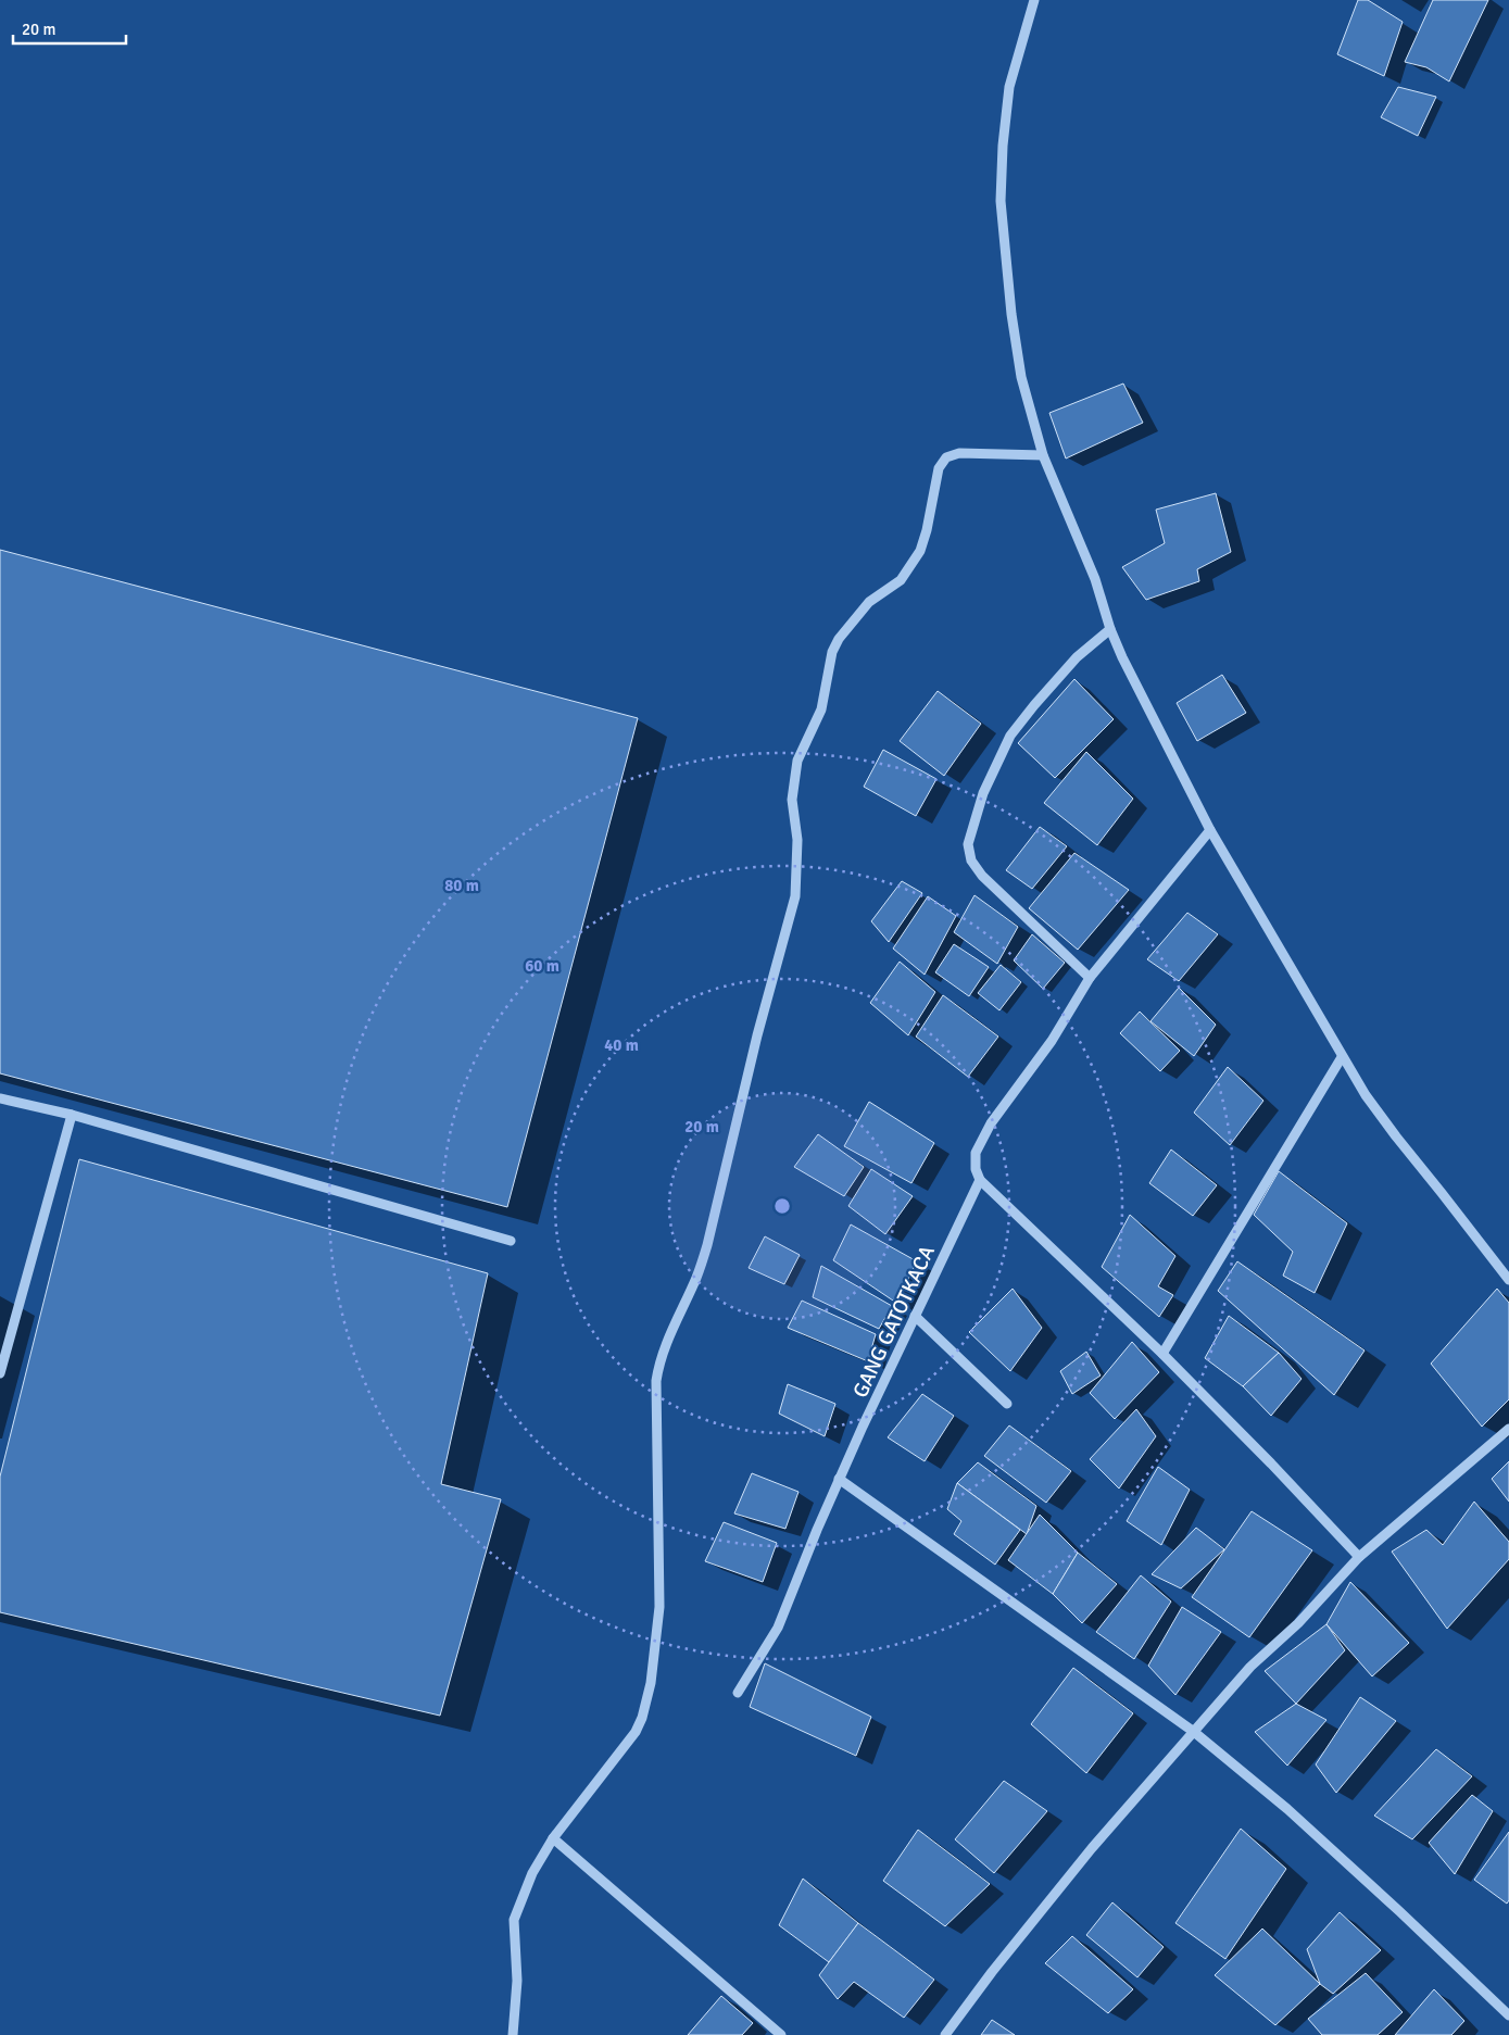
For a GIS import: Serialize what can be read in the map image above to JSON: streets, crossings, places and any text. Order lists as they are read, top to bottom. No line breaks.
{"streets":{"street":["GANG GATOTKACA"]},"scale_bar":"20 m","rings":["80 m","60 m","40 m","20 m"]}
